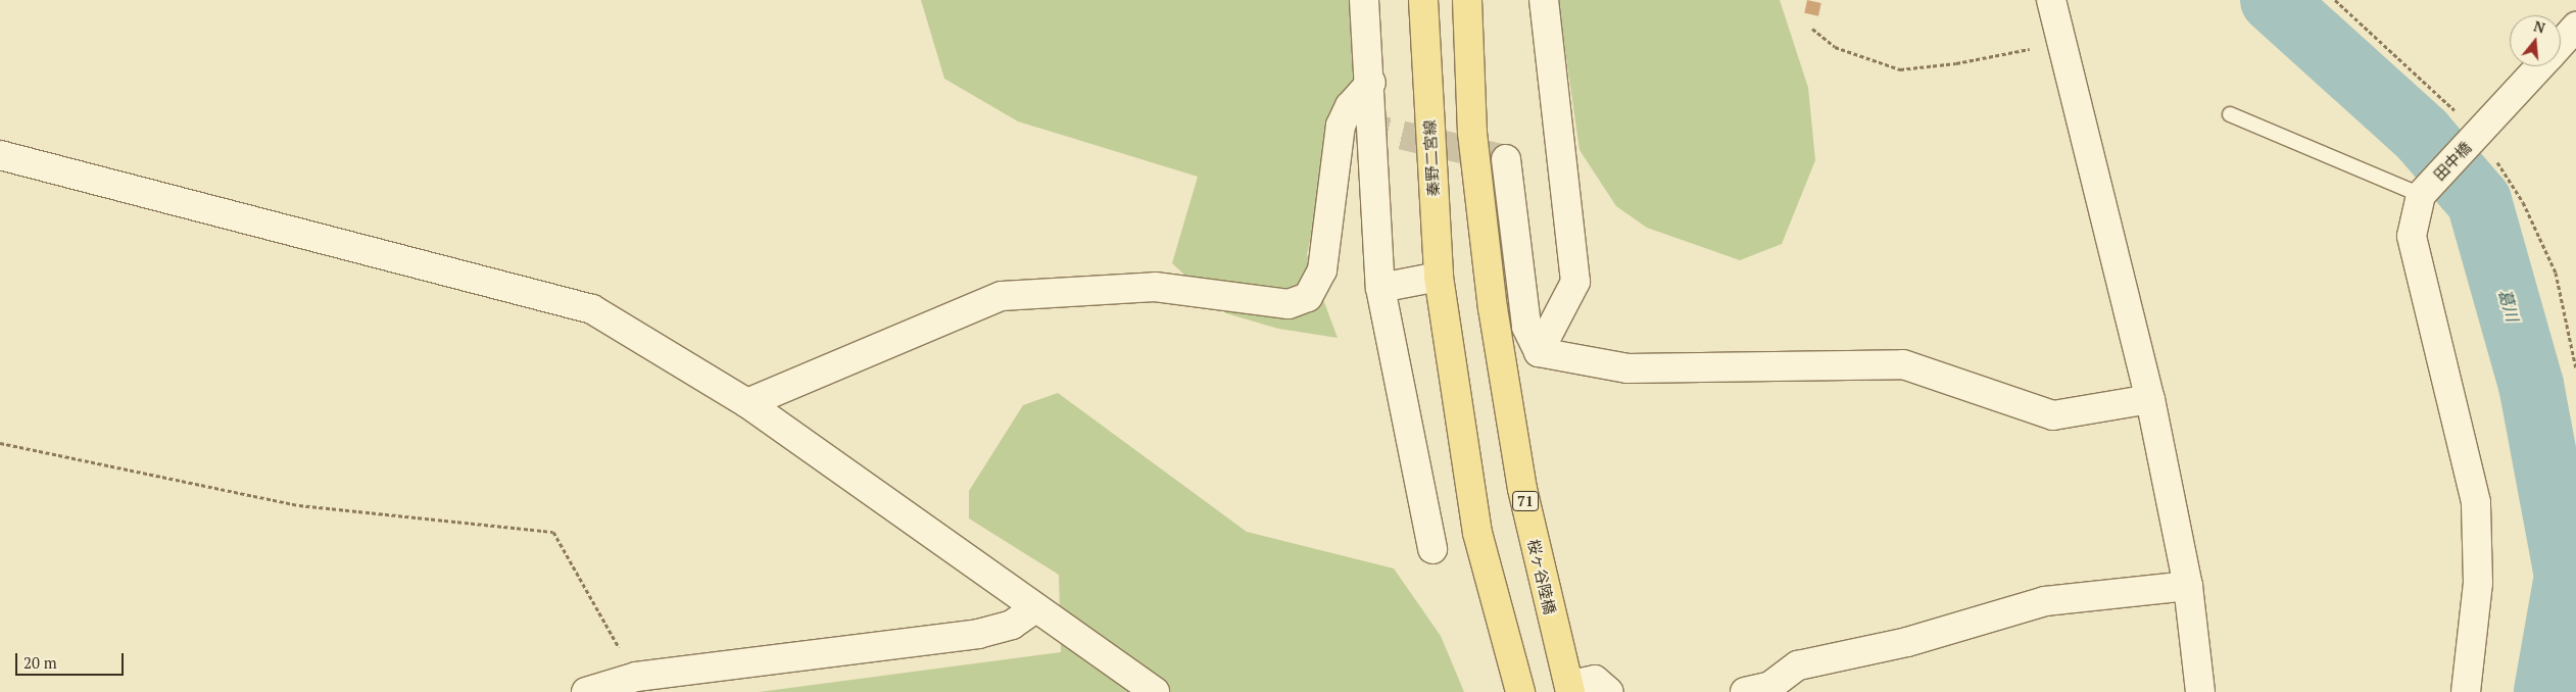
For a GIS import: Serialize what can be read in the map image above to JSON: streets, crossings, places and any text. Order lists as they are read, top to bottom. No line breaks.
{"streets":{"main road":["秦野二宮線","71","桜ヶ谷陸橋"],"street":["田中橋"]},"water":["葛川"],"scale_bar":"20 m","north":"top"}
